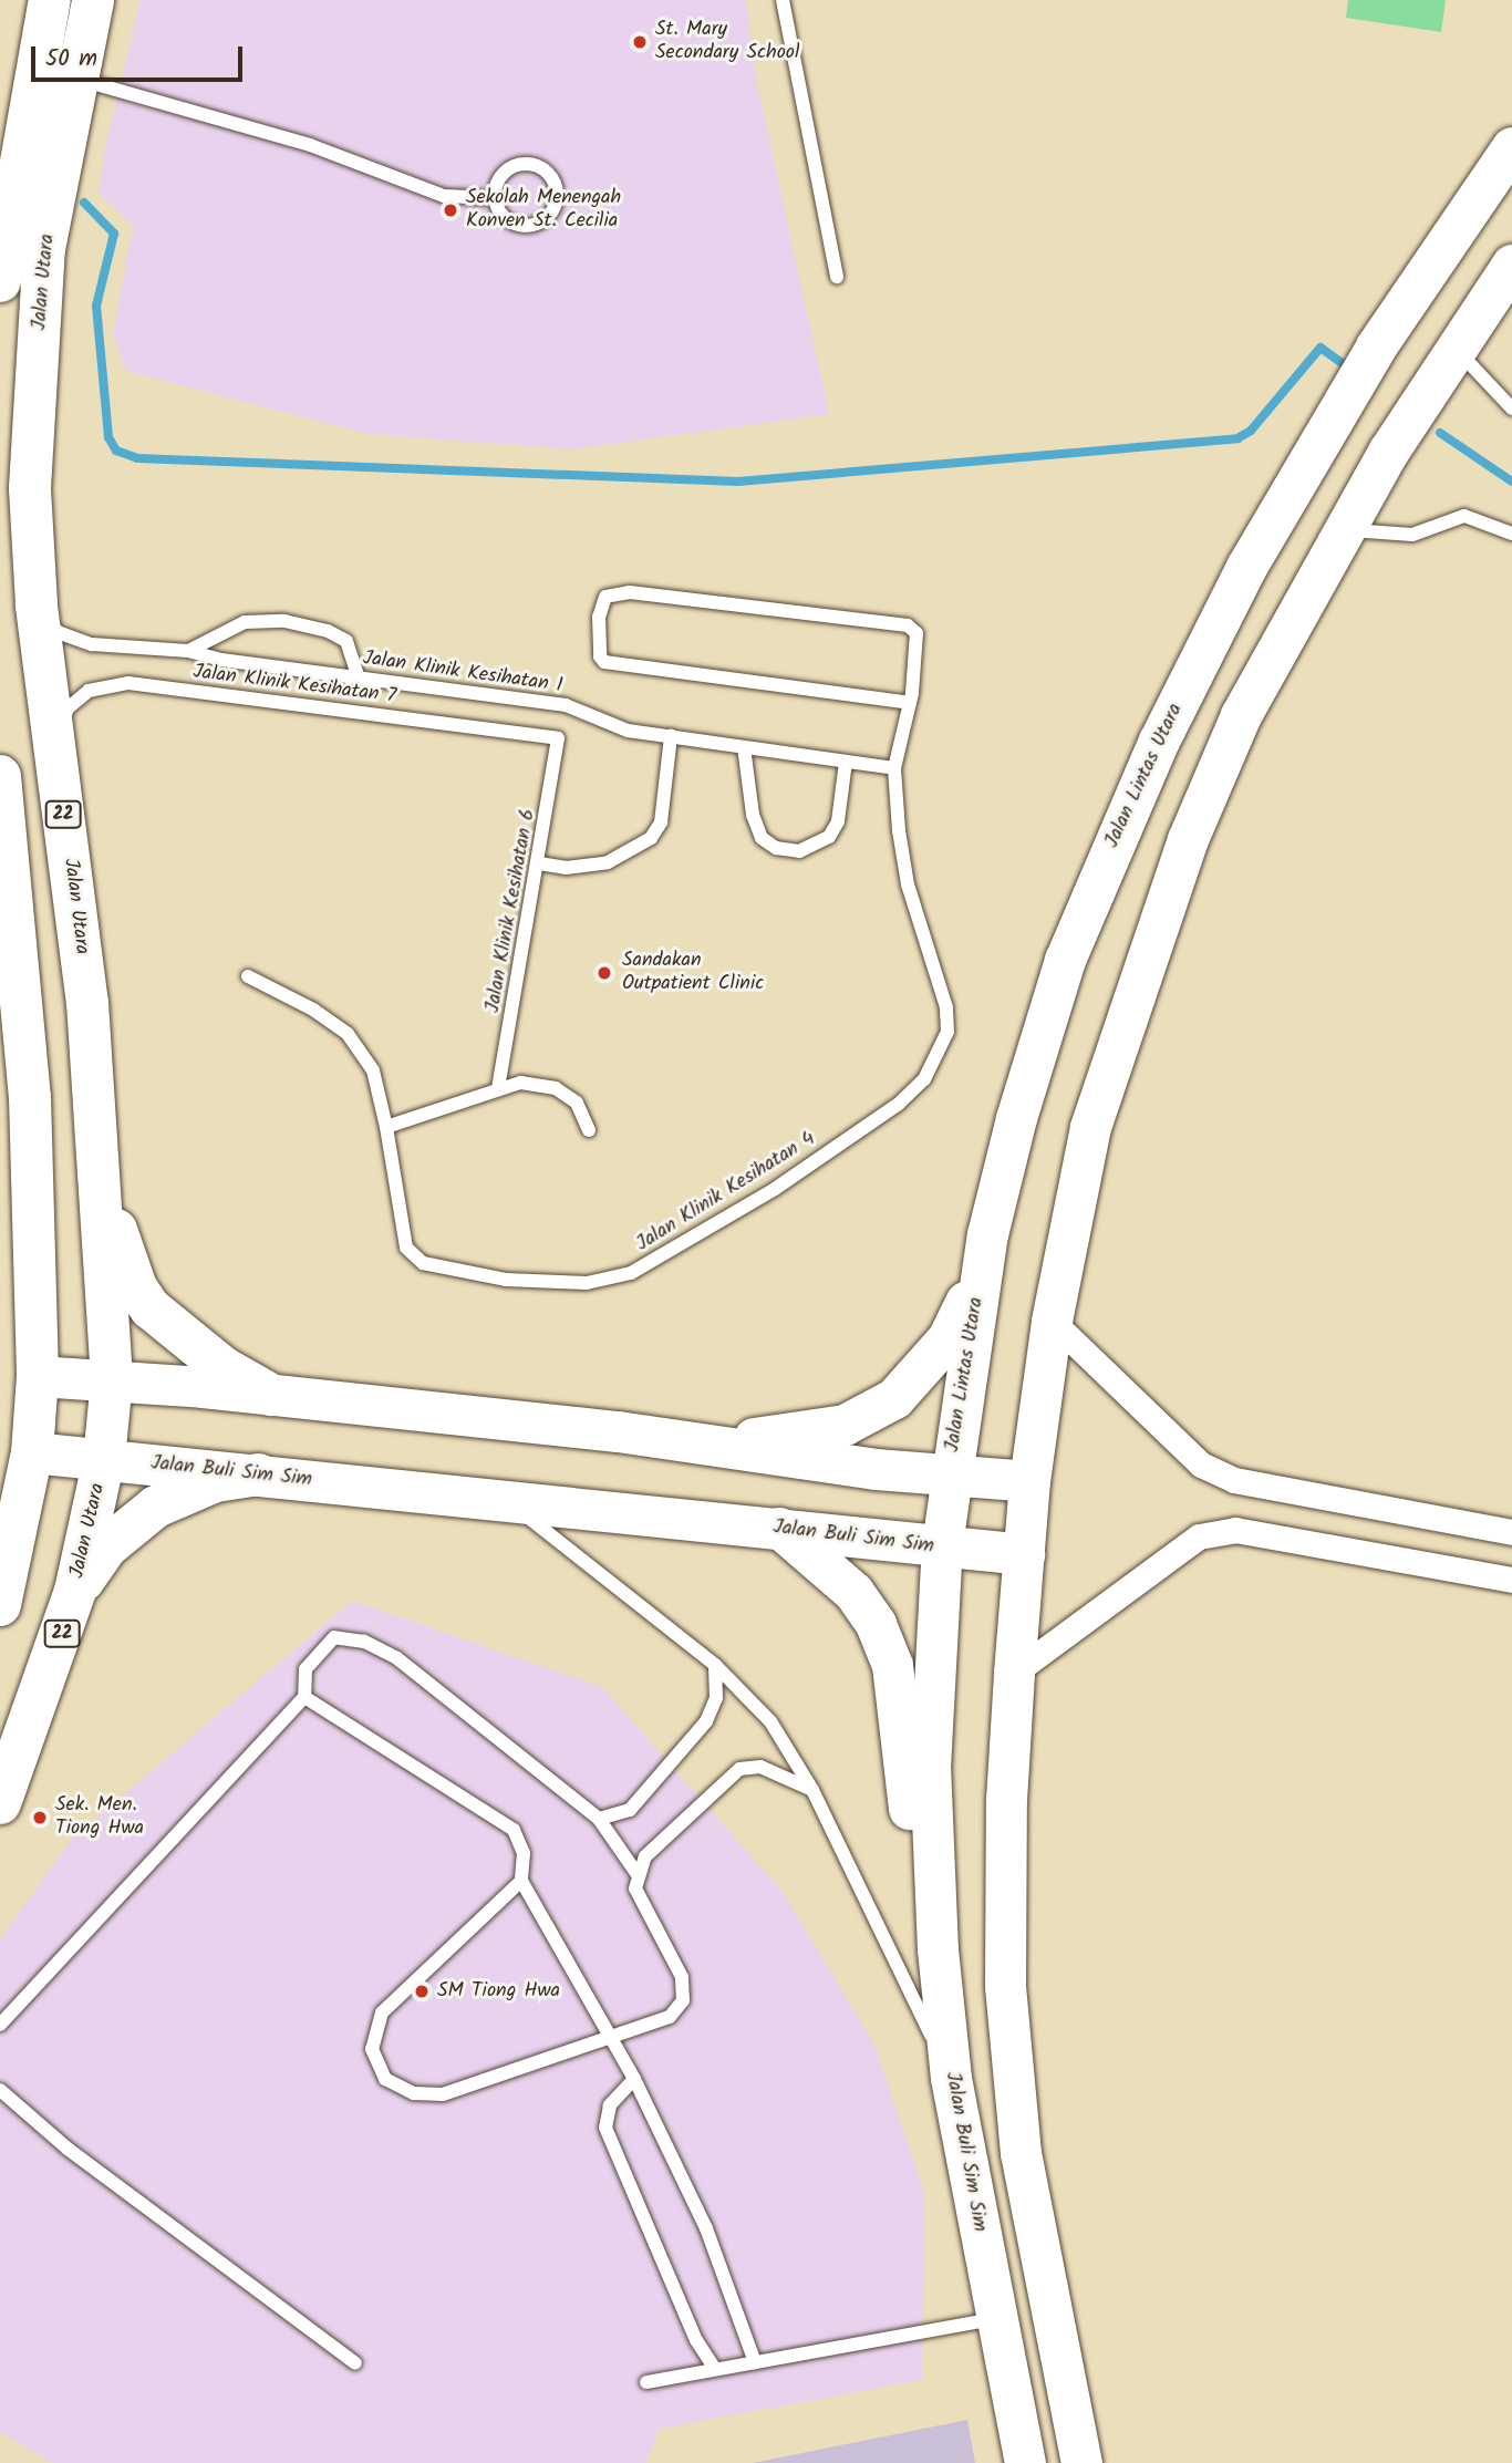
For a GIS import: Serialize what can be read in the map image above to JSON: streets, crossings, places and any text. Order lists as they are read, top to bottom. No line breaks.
{"streets":{"highway":["Jalan Utara","22"],"main road":["Jalan Lintas Utara","Jalan Buli Sim Sim"],"lane":["Jalan Klinik Kesihatan 1","Jalan Klinik Kesihatan 7","Jalan Klinik Kesihatan 6","Jalan Klinik Kesihatan 4"]},"crossings":[["Jalan Utara","Jalan Klinik Kesihatan 1"],["Jalan Utara","Jalan Klinik Kesihatan 7"],["Jalan Utara","Jalan Buli Sim Sim"],["Jalan Klinik Kesihatan 1","Jalan Klinik Kesihatan 4"],["Jalan Klinik Kesihatan 7","Jalan Klinik Kesihatan 6"],["Jalan Lintas Utara","Jalan Buli Sim Sim"]],"places":["St. Mary Secondary School","Sekolah Menengah Konven St. Cecilia","Sandakan Outpatient Clinic","Sek. Men. Tiong Hwa","SM Tiong Hwa"],"scale_bar":"50 m"}
